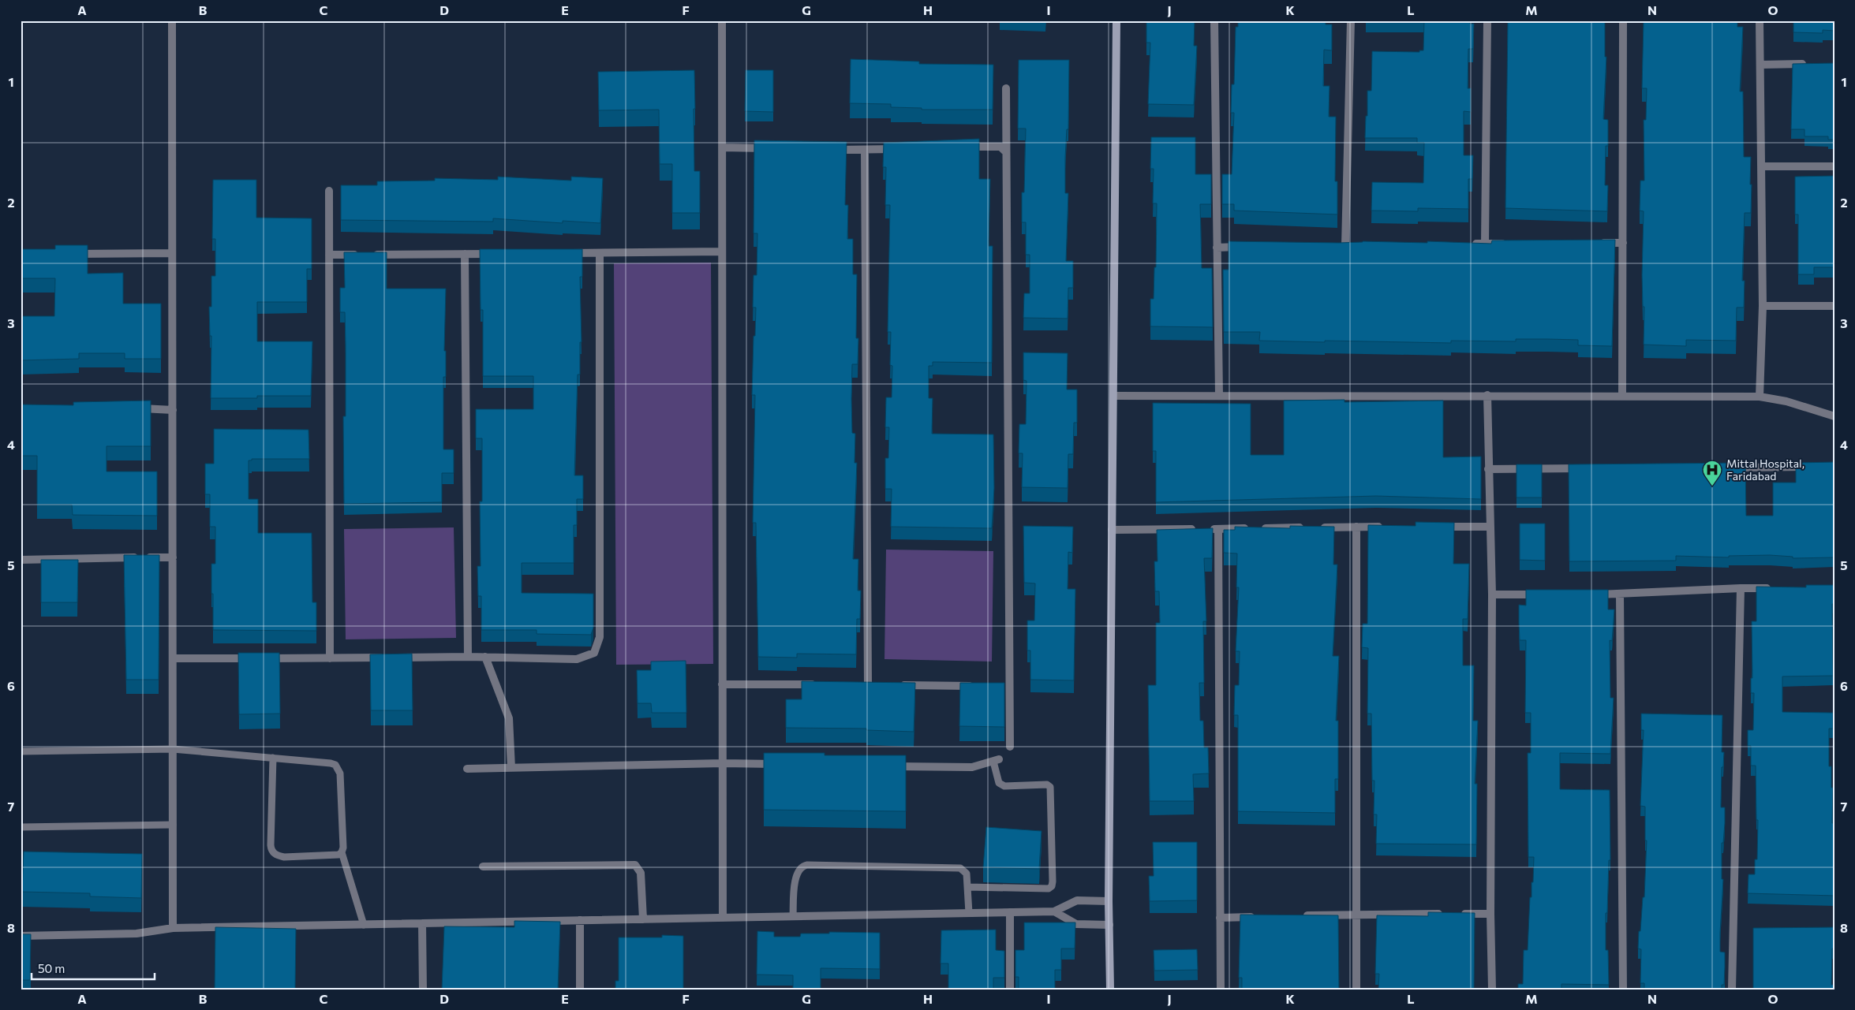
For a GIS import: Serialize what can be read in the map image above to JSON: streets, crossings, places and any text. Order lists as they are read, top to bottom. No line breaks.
{"places":{"hospital":["Mittal Hospital, Faridabad"]},"scale_bar":"50 m","grid":{"columns":["A","B","C","D","E","F","G","H","I","J","K","L","M","N","O"],"rows":["1","2","3","4","5","6","7","8"]}}
